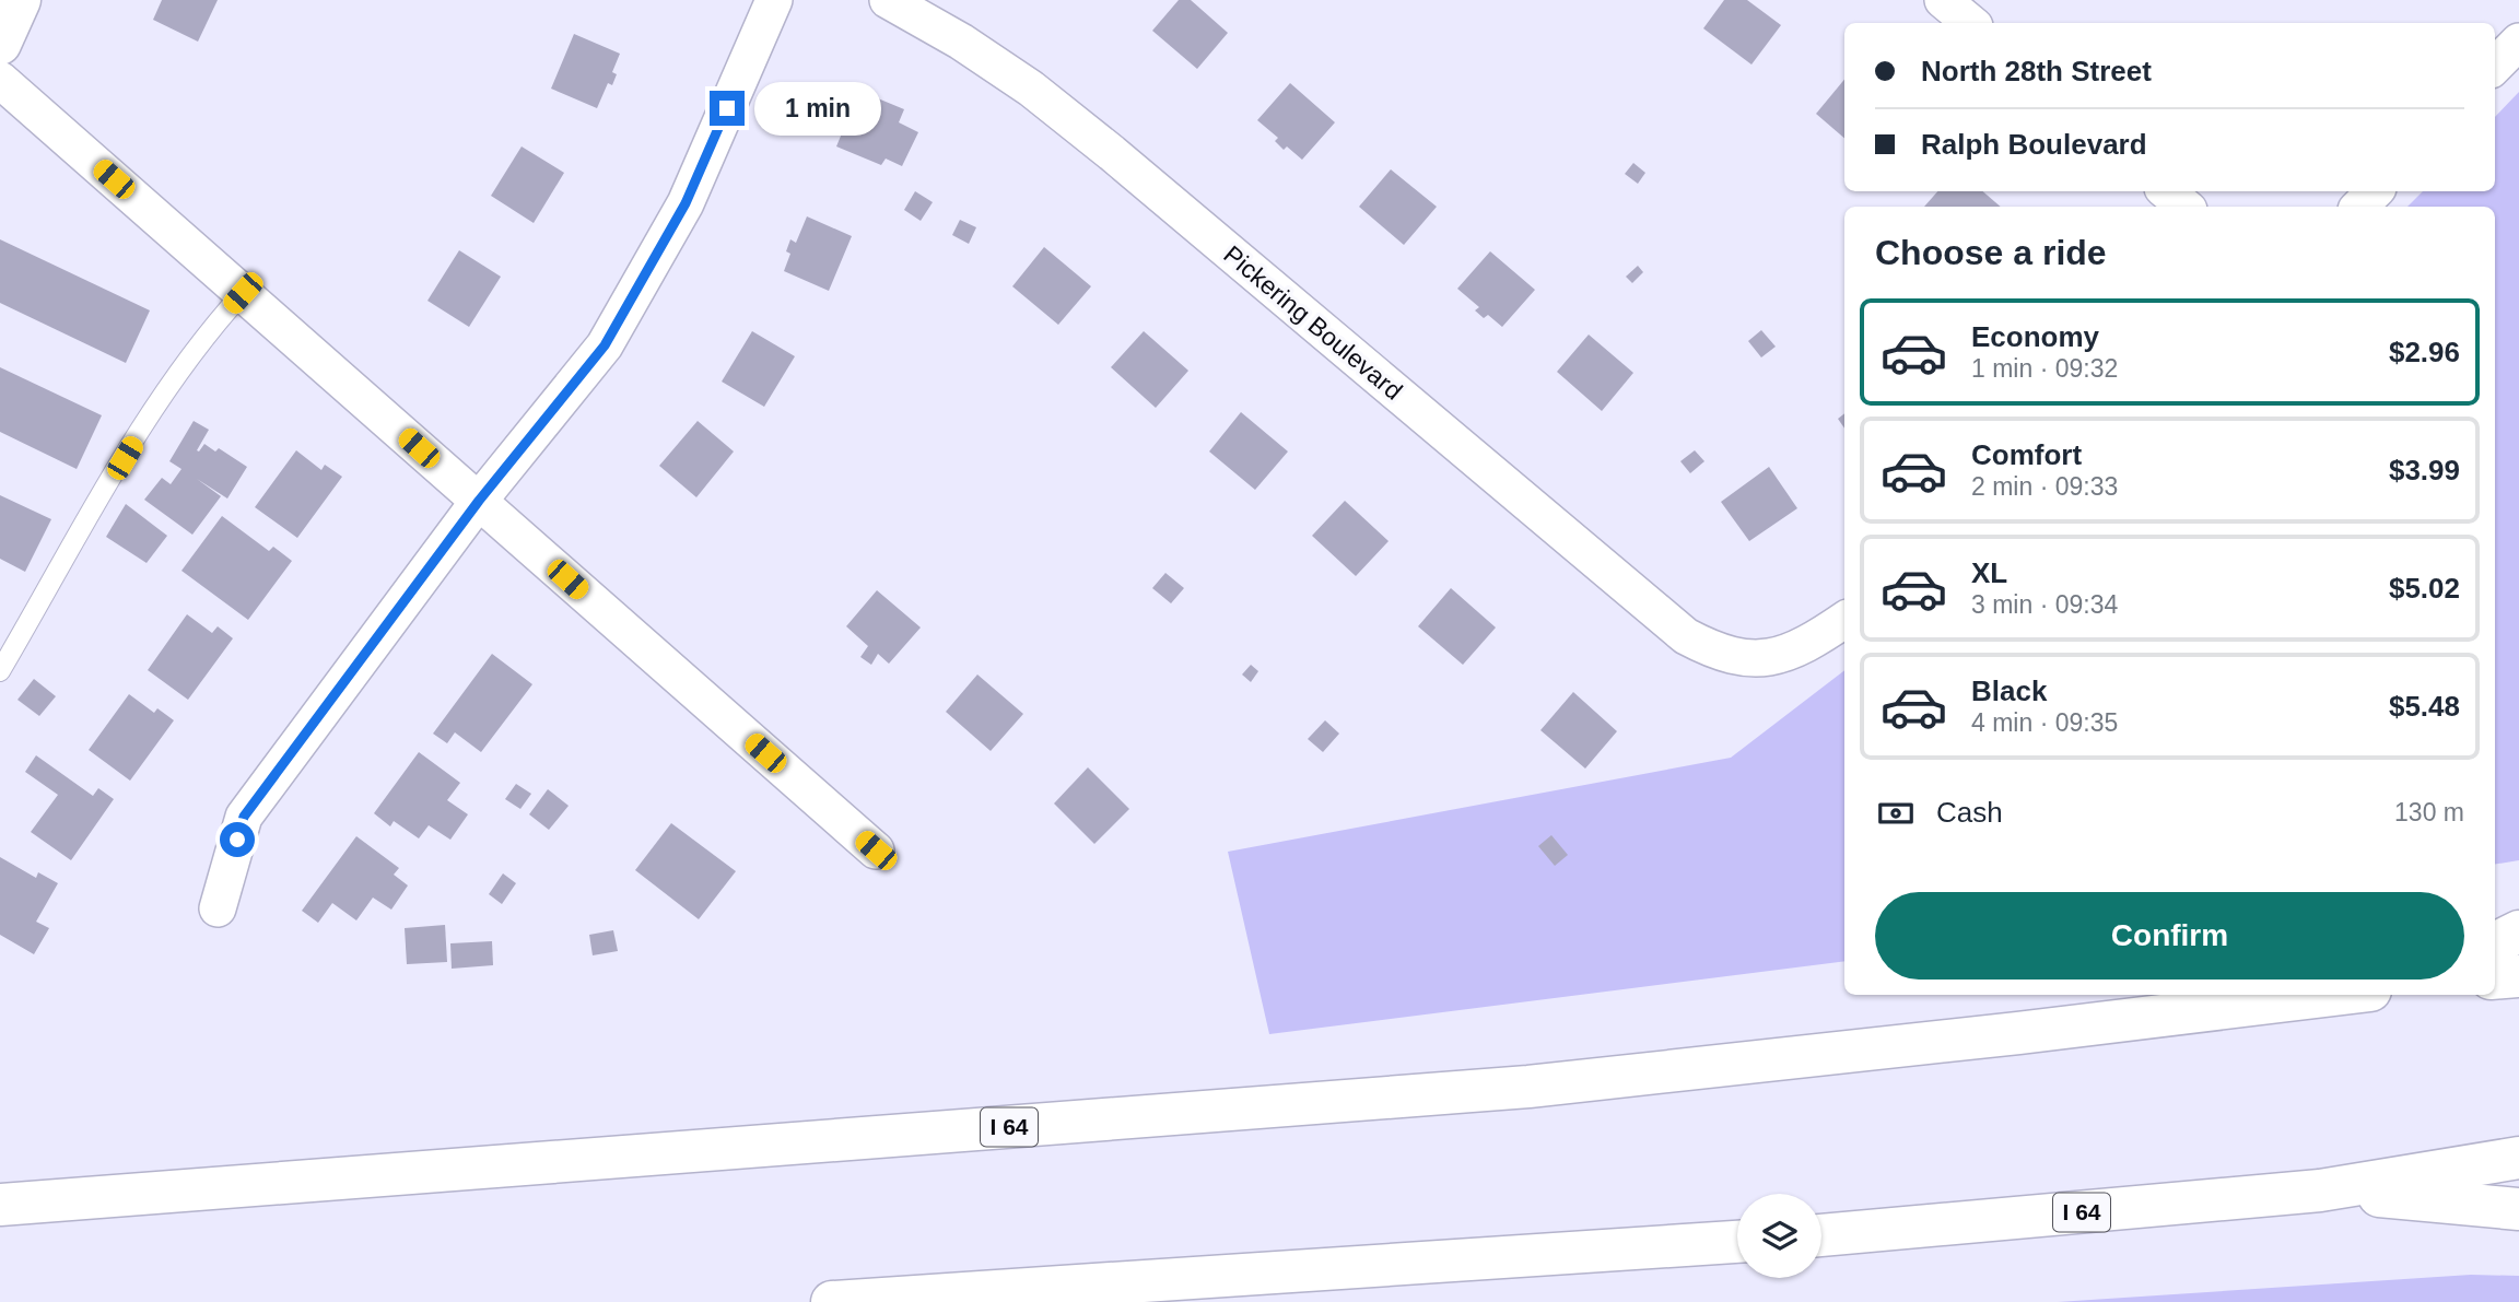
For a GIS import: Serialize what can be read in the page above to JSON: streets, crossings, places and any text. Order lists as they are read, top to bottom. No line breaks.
{"streets":{"main road":["I 64"],"street":["Pickering Boulevard"]},"page":{"banner":["North 28th Street","Ralph Boulevard"],"bubble":"1 min","heading":"Choose a ride","list":[{"name":"Economy","note":"1 min · 09:32","value":"$2.96"},{"name":"Comfort","note":"2 min · 09:33","value":"$3.99"},{"name":"XL","note":"3 min · 09:34","value":"$5.02"},{"name":"Black","note":"4 min · 09:35","value":"$5.48"}],"pay":["Cash","130 m"],"buttons":"Confirm"}}
